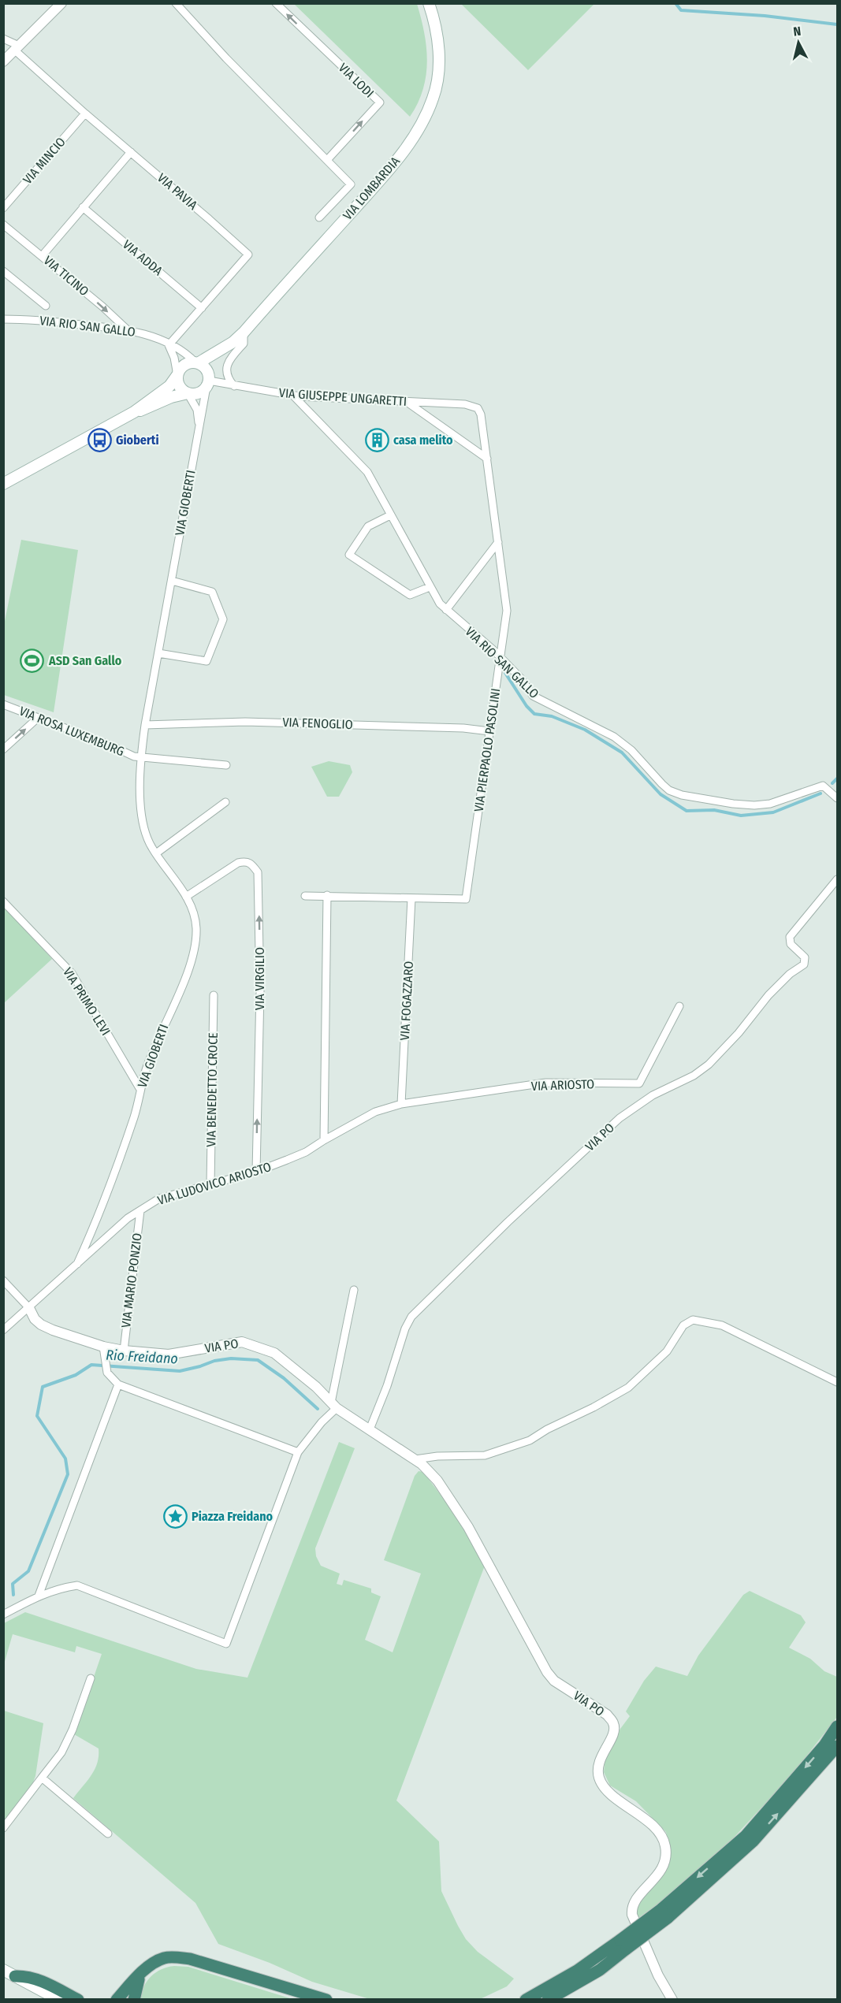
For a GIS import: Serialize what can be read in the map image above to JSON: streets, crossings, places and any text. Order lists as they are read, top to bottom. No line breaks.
{"streets":{"main road":["VIA LOMBARDIA"],"street":["VIA LODI","VIA MINCIO","VIA PAVIA","VIA ADDA","VIA TICINO","VIA RIO SAN GALLO","VIA GIUSEPPE UNGARETTI","VIA GIOBERTI","VIA FENOGLIO","VIA ROSA LUXEMBURG","VIA PIERPAOLO PASOLINI","VIA VIRGILIO","VIA FOGAZZARO","VIA PRIMO LEVI","VIA ARIOSTO","VIA BENEDETTO CROCE","VIA PO","VIA LUDOVICO ARIOSTO","VIA MARIO PONZIO"]},"crossings":[["VIA MINCIO","VIA PAVIA"],["VIA LOMBARDIA","VIA RIO SAN GALLO"],["VIA LOMBARDIA","VIA GIUSEPPE UNGARETTI"],["VIA LOMBARDIA","VIA GIOBERTI"],["VIA PAVIA","VIA ADDA"],["VIA PAVIA","VIA RIO SAN GALLO"],["VIA TICINO","VIA RIO SAN GALLO"],["VIA RIO SAN GALLO","VIA GIUSEPPE UNGARETTI"],["VIA RIO SAN GALLO","VIA GIOBERTI"],["VIA RIO SAN GALLO","VIA PIERPAOLO PASOLINI"],["VIA GIUSEPPE UNGARETTI","VIA GIOBERTI"],["VIA GIUSEPPE UNGARETTI","VIA PIERPAOLO PASOLINI"],["VIA GIOBERTI","VIA FENOGLIO"],["VIA GIOBERTI","VIA ROSA LUXEMBURG"],["VIA GIOBERTI","VIA VIRGILIO"],["VIA GIOBERTI","VIA PRIMO LEVI"],["VIA GIOBERTI","VIA LUDOVICO ARIOSTO"],["VIA FENOGLIO","VIA PIERPAOLO PASOLINI"],["VIA PIERPAOLO PASOLINI","VIA FOGAZZARO"],["VIA VIRGILIO","VIA LUDOVICO ARIOSTO"],["VIA FOGAZZARO","VIA ARIOSTO"],["VIA FOGAZZARO","VIA LUDOVICO ARIOSTO"],["VIA ARIOSTO","VIA LUDOVICO ARIOSTO"],["VIA BENEDETTO CROCE","VIA LUDOVICO ARIOSTO"],["VIA PO","VIA LUDOVICO ARIOSTO"],["VIA PO","VIA MARIO PONZIO"],["VIA LUDOVICO ARIOSTO","VIA MARIO PONZIO"]],"water":["Rio Freidano"],"places":{"bus stop":["Gioberti"],"building":["casa melito"],"sports":["ASD San Gallo"],"place":["Piazza Freidano"]},"north":"top"}
